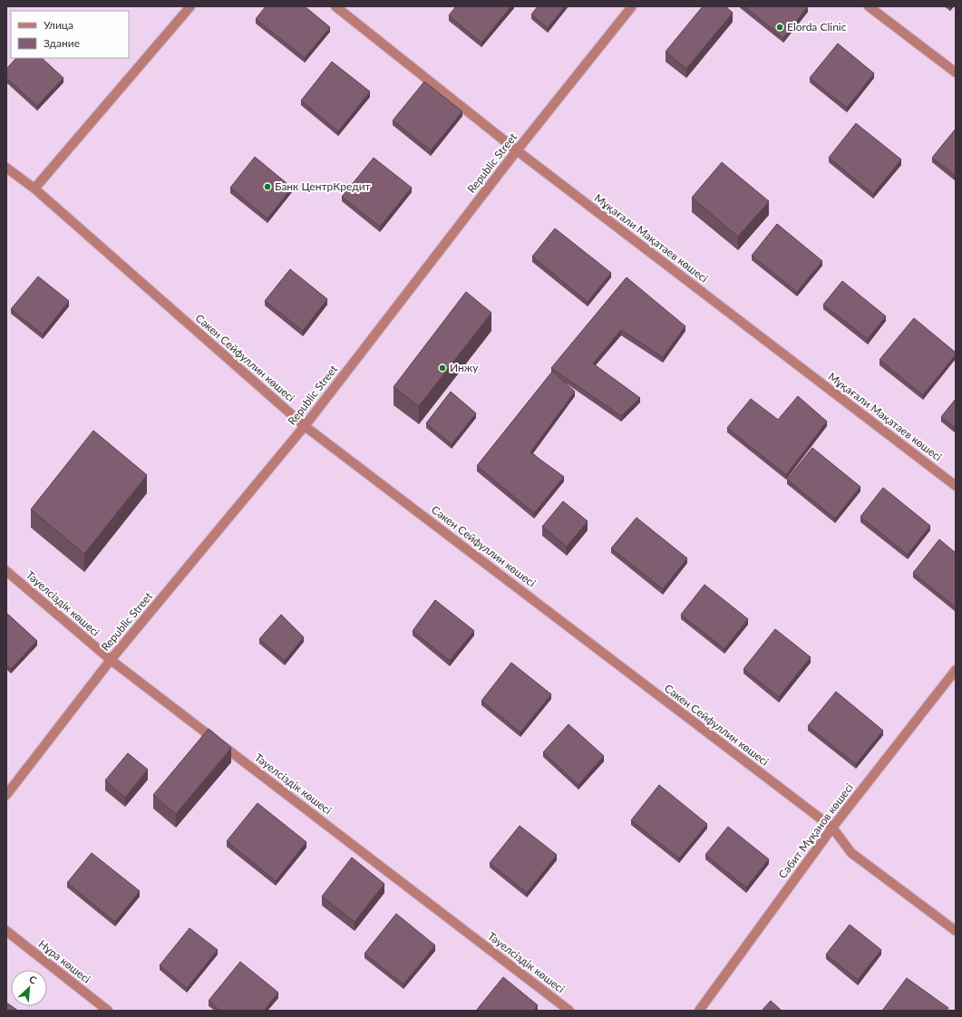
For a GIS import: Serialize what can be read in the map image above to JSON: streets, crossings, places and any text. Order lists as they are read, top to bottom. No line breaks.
{"streets":{"street":["Republic Street","Мұқағали Мақатаев көшесі","Сәкен Сейфуллин көшесі","Тәуелсіздік көшесі","Сәбит Мұқанов көшесі","Нұра көшесі"]},"crossings":[["Republic Street","Мұқағали Мақатаев көшесі"],["Republic Street","Сәкен Сейфуллин көшесі"],["Republic Street","Тәуелсіздік көшесі"],["Сәкен Сейфуллин көшесі","Сәбит Мұқанов көшесі"]],"places":["Elorda Clinic","Банк ЦентрКредит","Инжу"],"legend":["Улица","Здание"],"north":"top right"}
